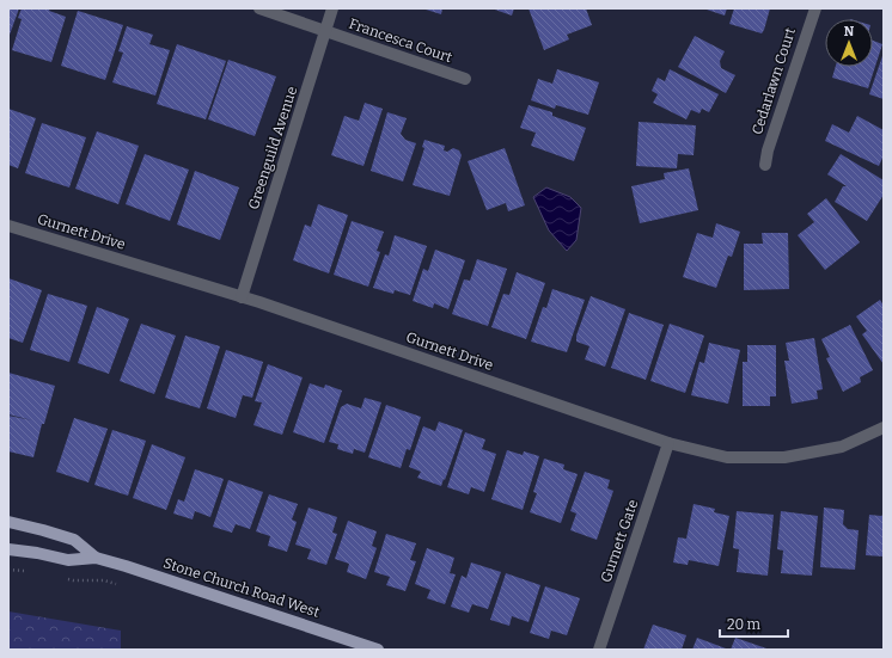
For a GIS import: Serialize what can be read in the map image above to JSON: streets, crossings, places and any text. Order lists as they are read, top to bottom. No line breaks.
{"streets":{"main road":["Stone Church Road West"],"street":["Francesca Court","Cedarlawn Court","Greenguild Avenue","Gurnett Drive","Gurnett Gate"]},"crossings":[["Francesca Court","Greenguild Avenue"],["Greenguild Avenue","Gurnett Drive"],["Gurnett Drive","Gurnett Gate"]],"scale_bar":"20 m","north":"top"}
